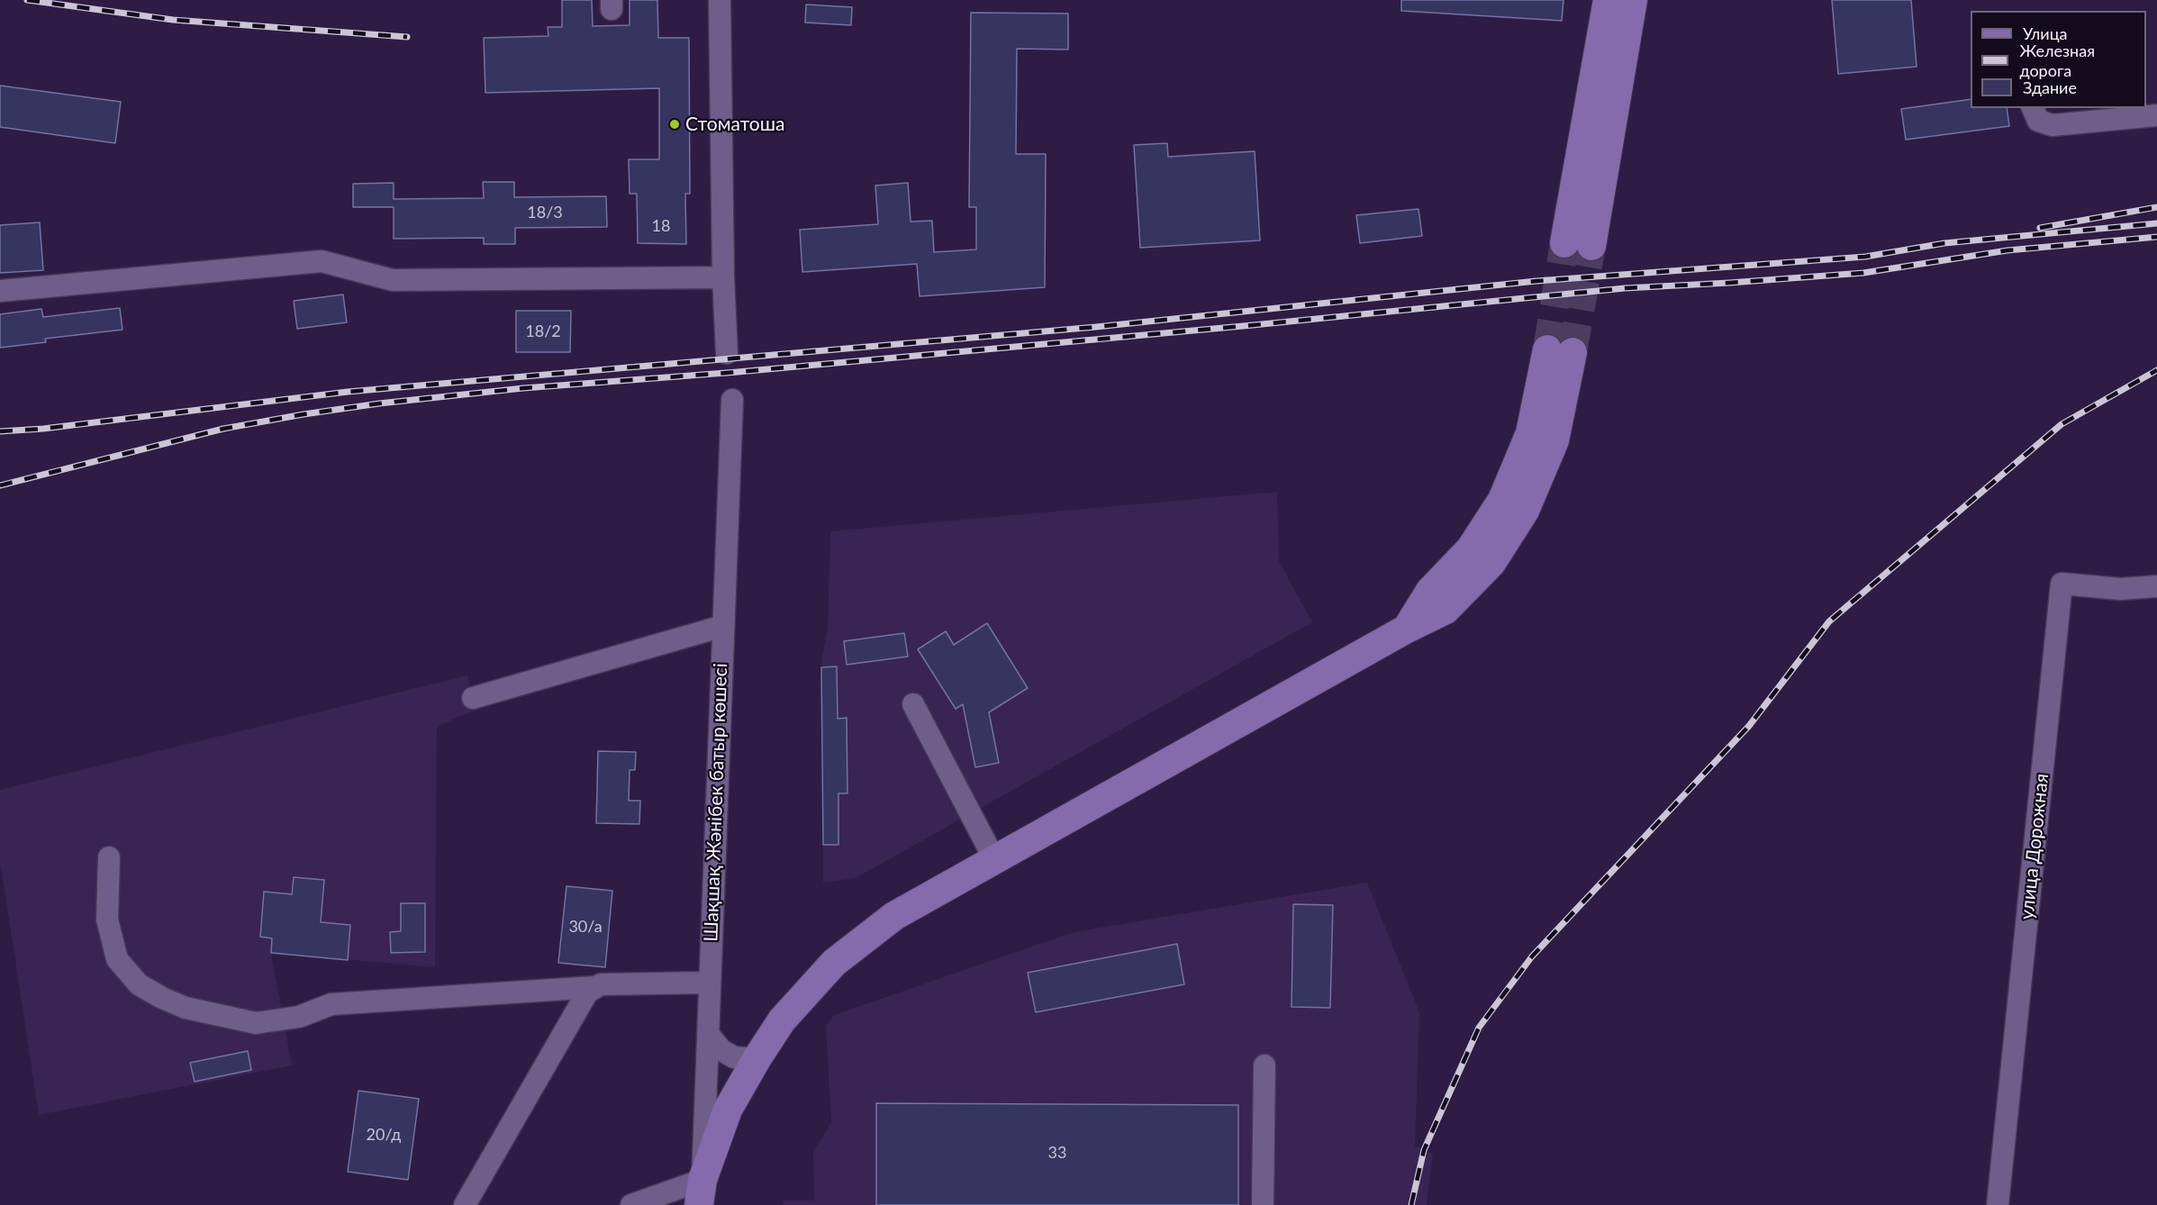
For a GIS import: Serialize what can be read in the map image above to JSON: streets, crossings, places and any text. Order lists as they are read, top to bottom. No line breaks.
{"streets":{"street":["Шақшақ Жәнібек батыр көшесі","улица Дорожная"]},"places":["Стоматоша"],"house_numbers":["18/3","18","18/2","30/а","20/д","33"],"legend":["Улица","Железная дорога","Здание"]}
